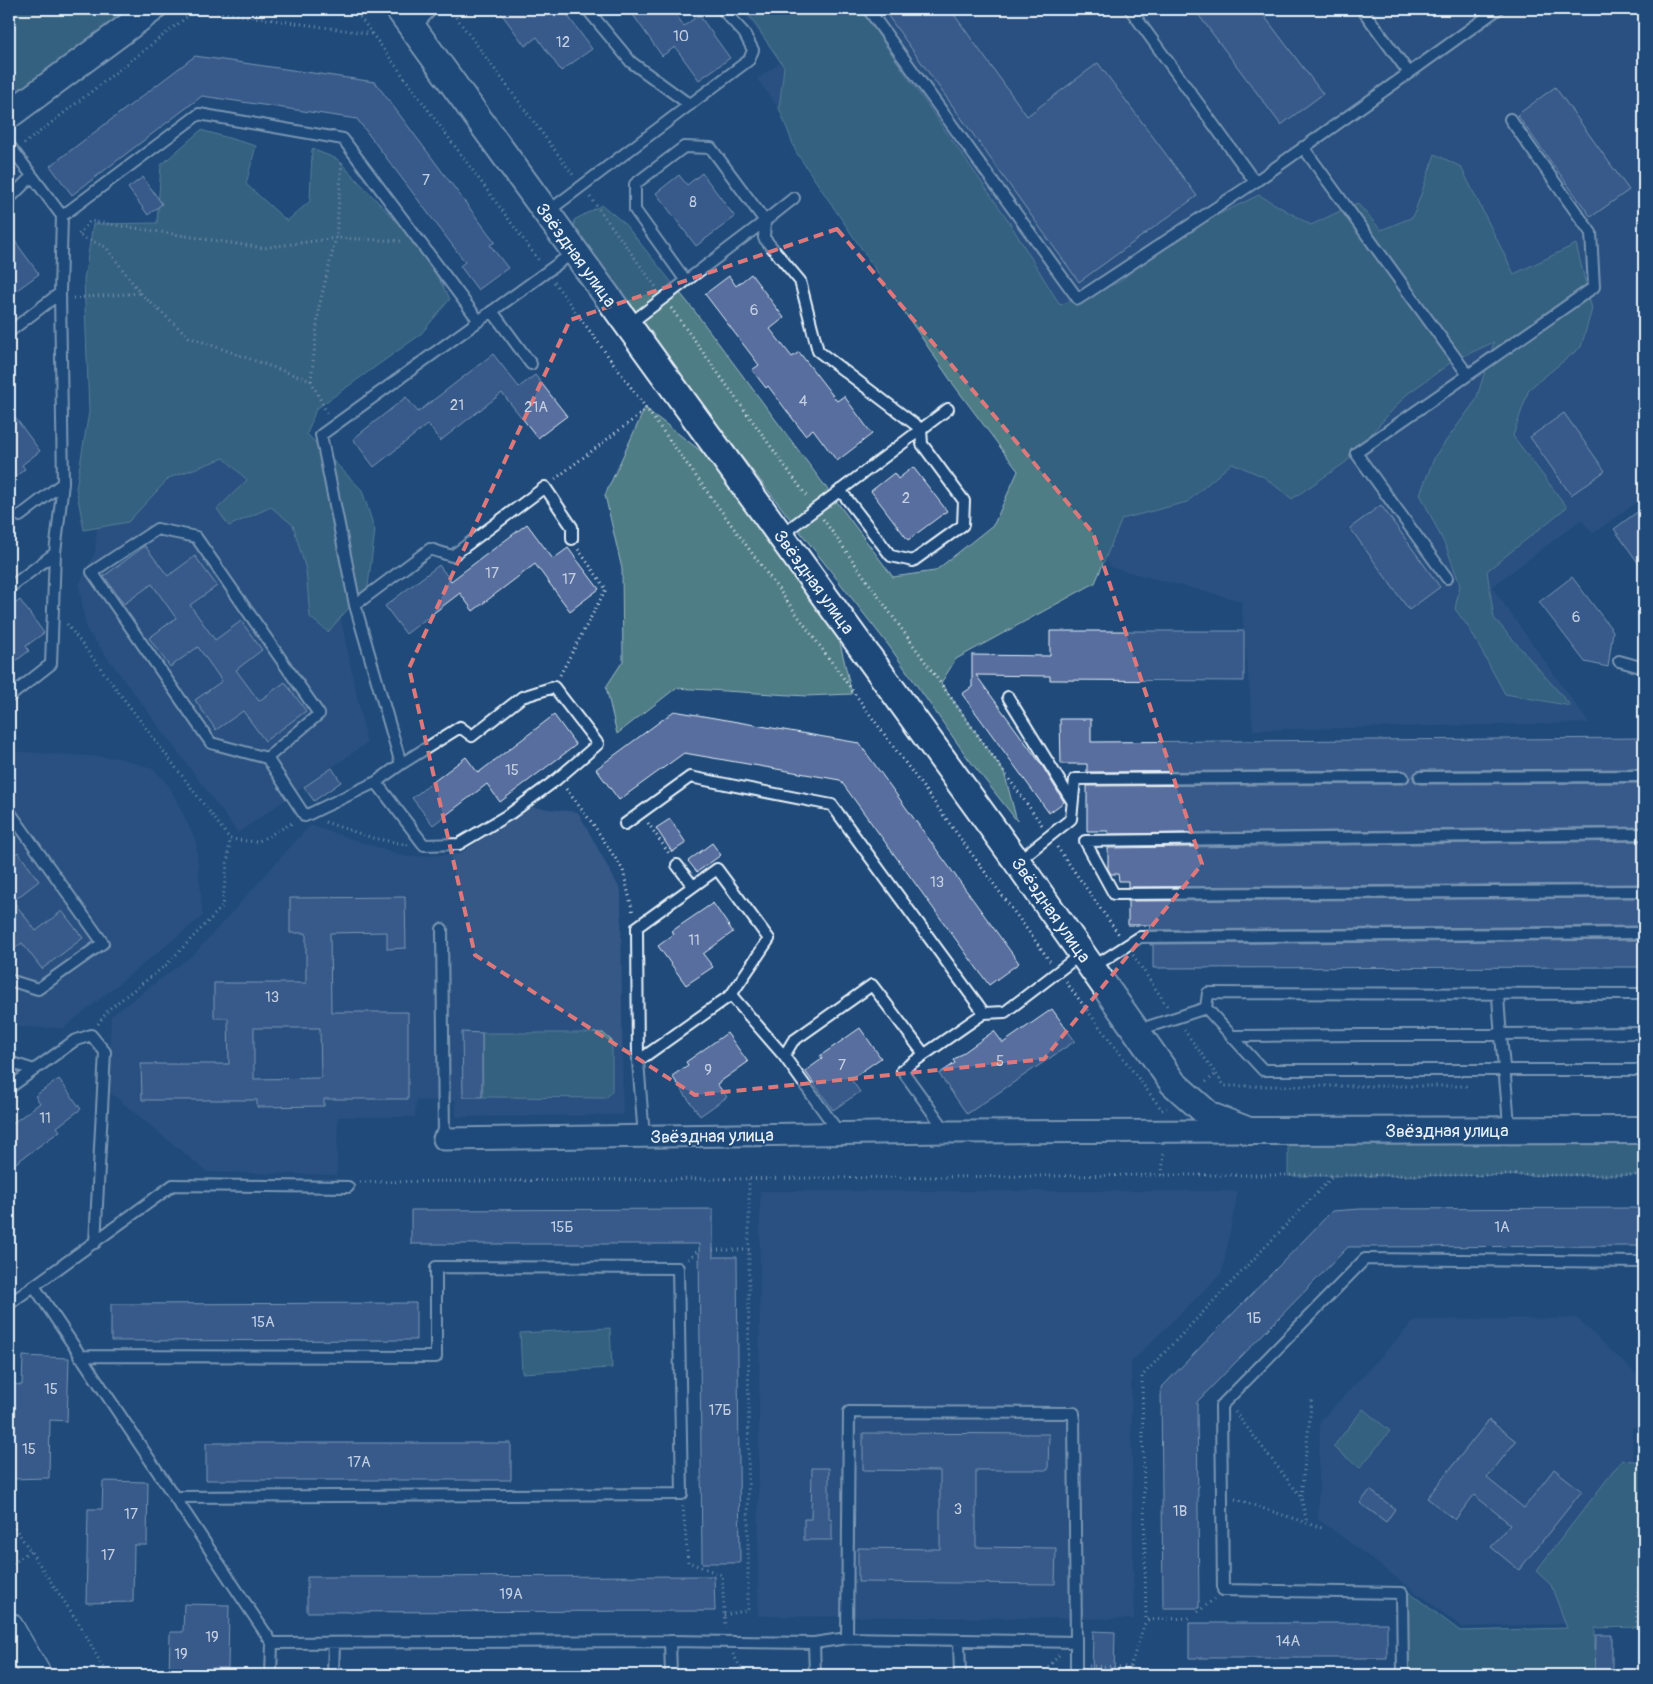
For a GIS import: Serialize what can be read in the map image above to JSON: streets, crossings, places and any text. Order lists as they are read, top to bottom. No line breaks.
{"streets":{"street":["Звёздная улица"]},"house_numbers":["10","12","7","8","6","4","21","21А","2","17","17","6","15","13","11","13","5","7","9","11","15Б","1А","1Б","15А","15","17Б","15","17А","3","1В","17","17","19А","19","14А","19"]}
